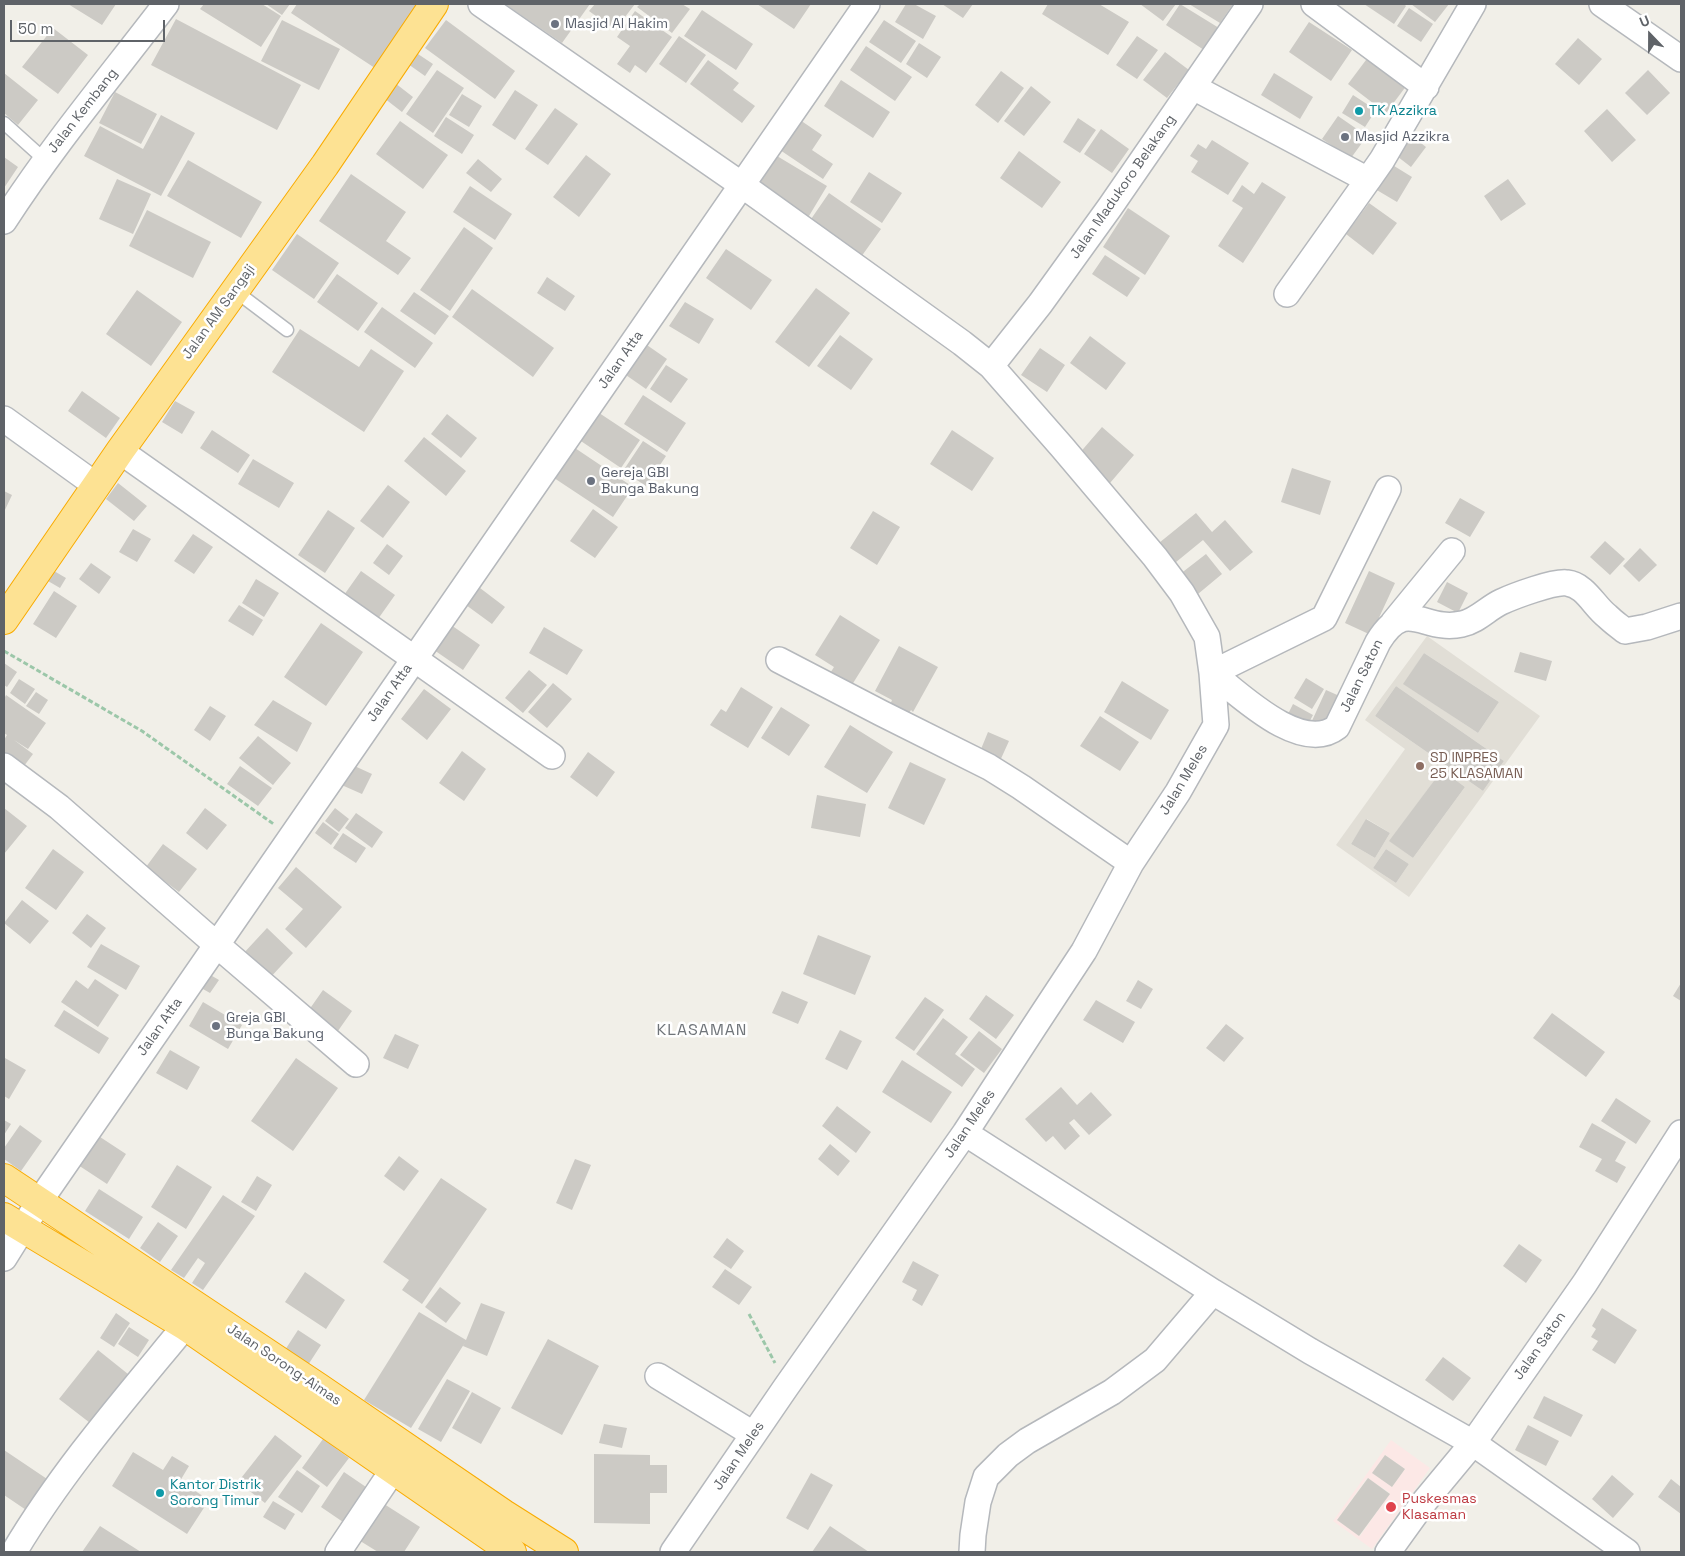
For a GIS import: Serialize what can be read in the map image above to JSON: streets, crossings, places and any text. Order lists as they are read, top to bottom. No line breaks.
{"streets":{"highway":["Jalan AM Sangaji","Jalan Sorong-Aimas"],"street":["Jalan Kembang","Jalan Madukoro Belakang","Jalan Atta","Jalan Saton","Jalan Meles"]},"crossings":[["Jalan Madukoro Belakang","Jalan Meles"],["Jalan Atta","Jalan Sorong-Aimas"],["Jalan Saton","Jalan Meles"]],"districts":["KLASAMAN"],"places":["Masjid Al Hakim","TK Azzikra","Masjid Azzikra","Gereja GBI Bunga Bakung","SD INPRES 25 KLASAMAN","Greja GBI Bunga Bakung","Kantor Distrik Sorong Timur","Puskesmas Klasaman"],"scale_bar":"50 m","north":"top"}
